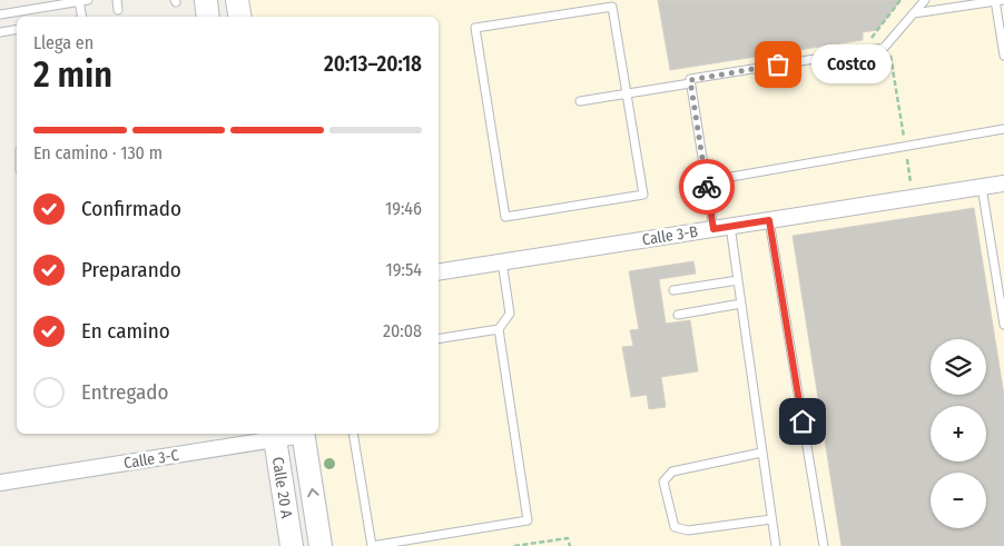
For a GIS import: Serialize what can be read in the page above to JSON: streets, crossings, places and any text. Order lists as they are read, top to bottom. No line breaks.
{"streets":{"street":["Calle 3-B","Calle 3-C","Calle 20 A"]},"crossings":[["Calle 3-C","Calle 20 A"]],"places":["Costco"],"page":{"heading":["2 min","Llega en","20:13–20:18"],"bubble":"Costco","bar":"En camino · 130 m","list":[["Confirmado","19:46"],["Preparando","19:54"],["En camino","20:08"],"Entregado"],"map_buttons":["+","−"]}}
